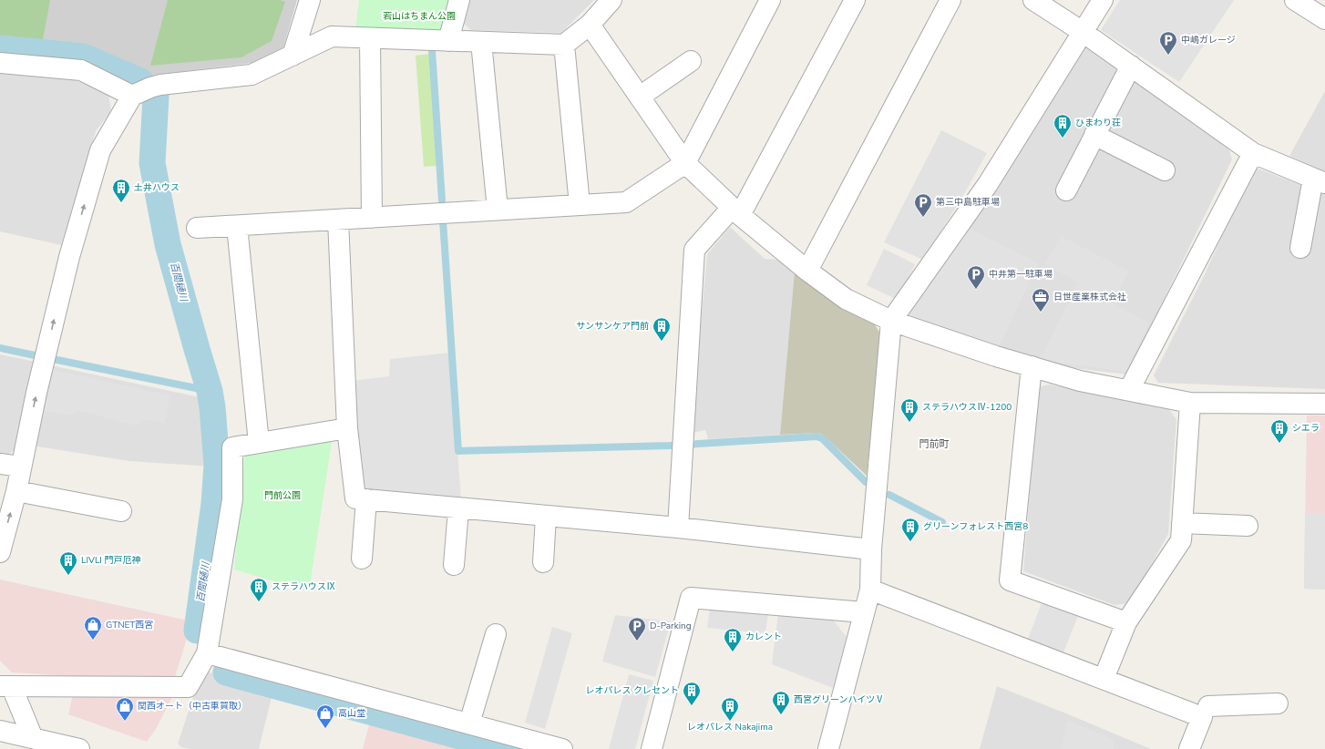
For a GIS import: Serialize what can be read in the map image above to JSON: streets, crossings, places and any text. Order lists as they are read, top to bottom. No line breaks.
{"districts":["門前町"],"water":["百間樋川"],"parks":["若山はちまん公園","門前公園"],"places":{"parking":["中嶋ガレージ","第三中島駐車場","中井第一駐車場","D-Parking"],"building":["ひまわり荘","土井ハウス","サンサンケア門前","ステラハウスⅣ-1200","シエラ","グリーンフォレスト西宮8","LIVLI 門戸厄神","ステラハウスⅨ","カレント","レオパレス クレセント","西宮グリーンハイツⅤ","レオパレス Nakajima"],"office":["日世産業株式会社"],"shop":["GTNET西宮","関西オート（中古車買取）","高山堂"]}}
